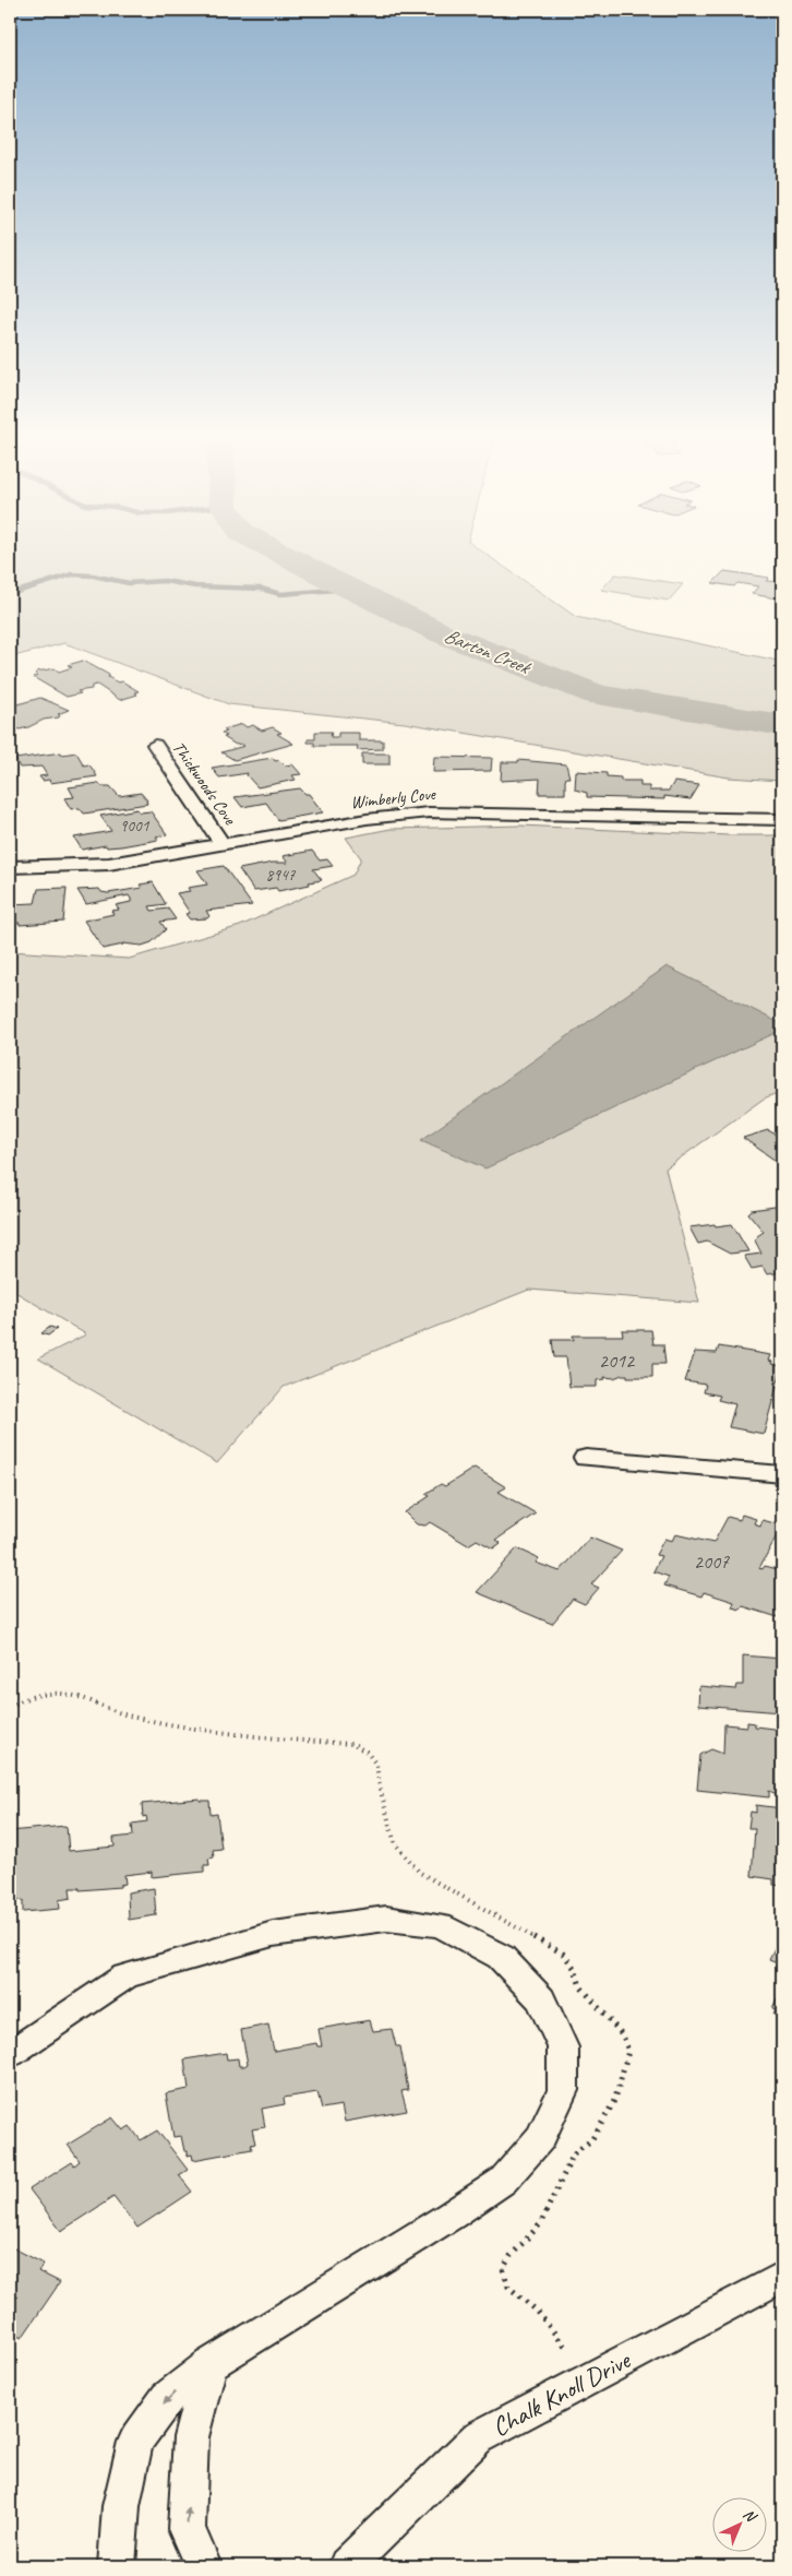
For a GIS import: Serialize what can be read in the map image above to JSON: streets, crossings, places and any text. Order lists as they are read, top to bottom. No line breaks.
{"streets":{"street":["Thickwoods Cove","Wimberly Cove","Chalk Knoll Drive"]},"crossings":[["Thickwoods Cove","Wimberly Cove"]],"water":["Barton Creek"],"house_numbers":["9001","8947","2012","2007"],"north":"top right"}
